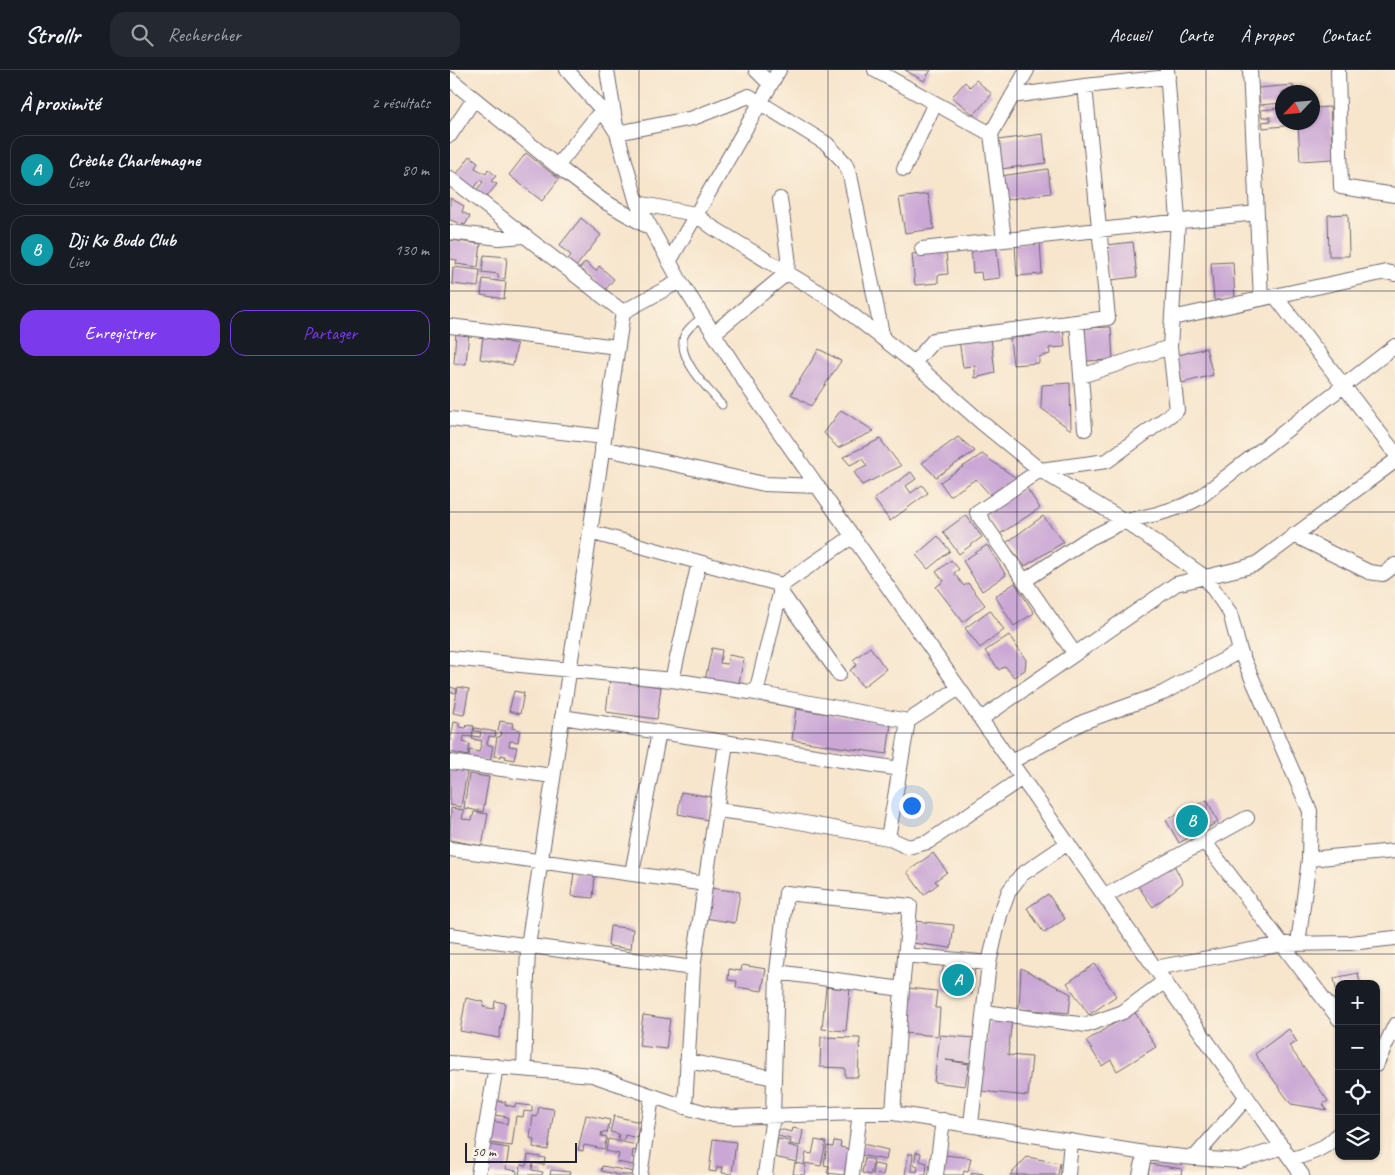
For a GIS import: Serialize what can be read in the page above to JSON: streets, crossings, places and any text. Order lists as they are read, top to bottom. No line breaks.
{"scale_bar":"50 m","north":"bottom left","page":{"header":"Strollr","search":"Rechercher","nav":["Accueil","Carte","À propos","Contact"],"heading":["À proximité","2 résultats"],"list":[{"mark":"A","name":"Crèche Charlemagne","note":"Lieu","value":"80 m"},{"mark":"B","name":"Dji Ko Budo Club","note":"Lieu","value":"130 m"}],"buttons":["Enregistrer","Partager"],"pins":["B","A"],"map_buttons":["+","−"],"scale":"50 m"}}
